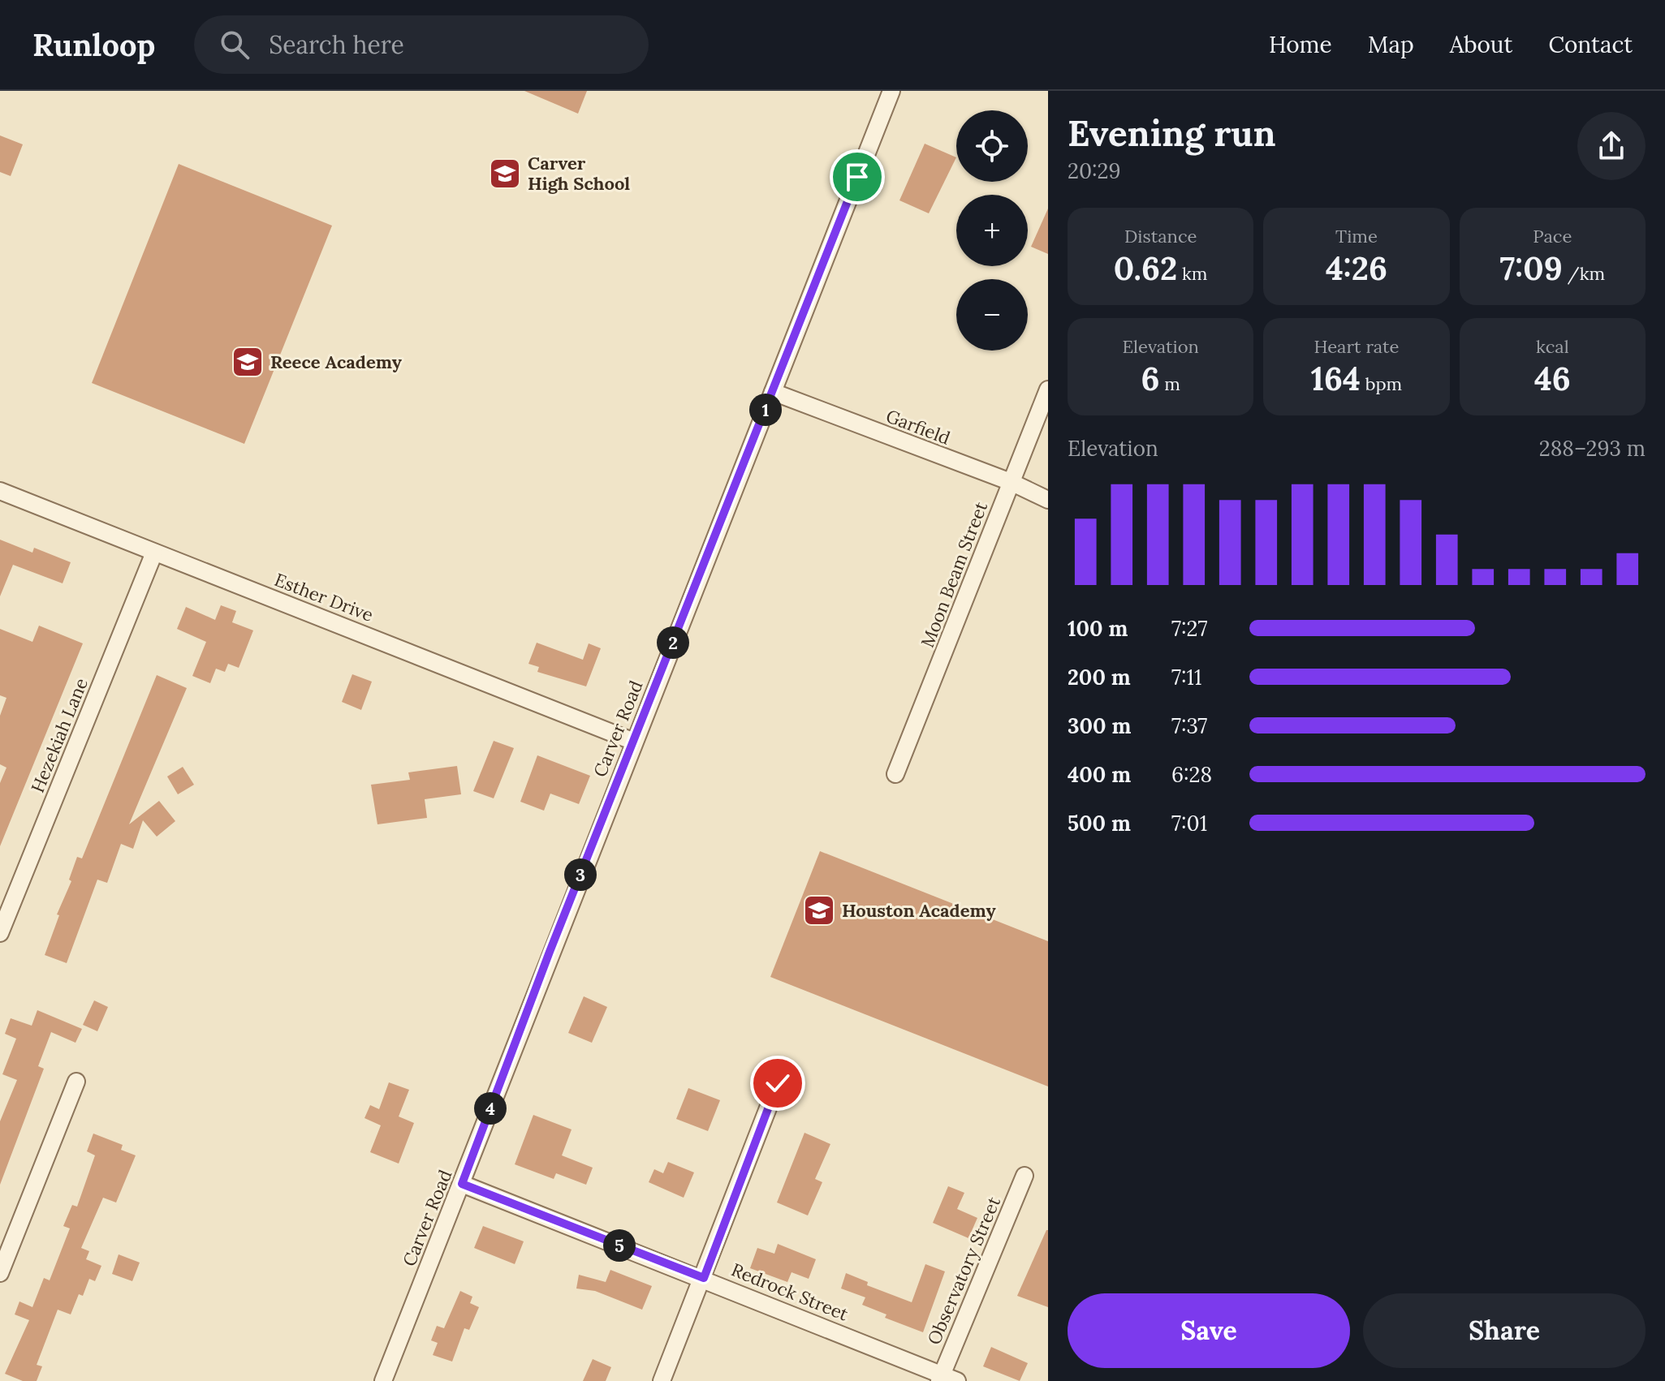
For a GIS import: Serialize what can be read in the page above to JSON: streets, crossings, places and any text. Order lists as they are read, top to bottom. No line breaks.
{"streets":{"street":["Garfield","Moon Beam Street","Esther Drive","Carver Road","Hezekiah Lane","Observatory Street","Redrock Street"]},"crossings":[["Garfield","Moon Beam Street"],["Garfield","Carver Road"],["Esther Drive","Carver Road"],["Esther Drive","Hezekiah Lane"],["Carver Road","Redrock Street"],["Observatory Street","Redrock Street"]],"places":{"school or university":["Carver High School","Reece Academy","Houston Academy"]},"page":{"header":"Runloop","search":"Search here","nav":["Home","Map","About","Contact"],"heading":["Evening run","20:29"],"map_buttons":["+","−"],"stats":[["Distance","0.62 km"],["Time","4:26"],["Pace","7:09 /km"],["Elevation","6 m"],["Heart rate","164 bpm"],["kcal","46"]],"pins":["1","2","3","4","5"],"chart":["Elevation","288–293 m"],"list":[{"name":"100 m","note":"7:27"},{"name":"200 m","note":"7:11"},{"name":"300 m","note":"7:37"},{"name":"400 m","note":"6:28"},{"name":"500 m","note":"7:01"}],"buttons":["Save","Share"]}}
